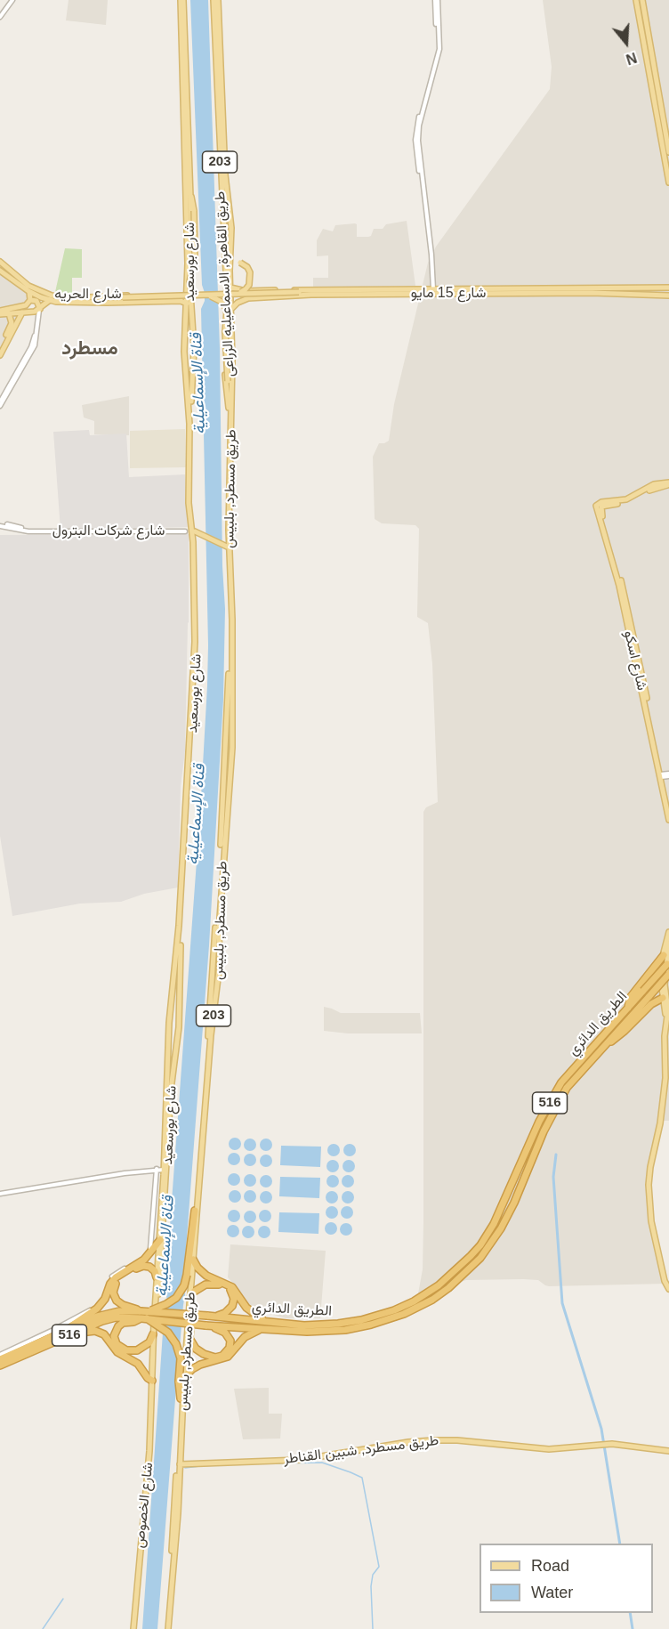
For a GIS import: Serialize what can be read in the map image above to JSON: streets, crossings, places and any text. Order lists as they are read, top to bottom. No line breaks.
{"streets":{"highway":["الطريق الدائري","516"],"main road":["203","شارع بورسعيد","طريق القاهرة, الاسماعيليه الزراعى","شارع 15 مايو","شارع الحريه","طريق مسطرد, بلبيس","شارع اسكو","طريق مسطرد, شبين القناطر","شارع الخصوص"],"street":["شارع شركات البترول"]},"crossings":[["شارع بورسعيد","شارع الحريه"],["شارع بورسعيد","شارع الخصوص"],["طريق القاهرة, الاسماعيليه الزراعى","شارع 15 مايو"],["طريق القاهرة, الاسماعيليه الزراعى","طريق مسطرد, بلبيس"],["طريق مسطرد, بلبيس","طريق مسطرد, شبين القناطر"]],"districts":["مسطرد"],"water":["قناة الإسماعيلية"],"legend":["Road","Water"],"north":"bottom"}
